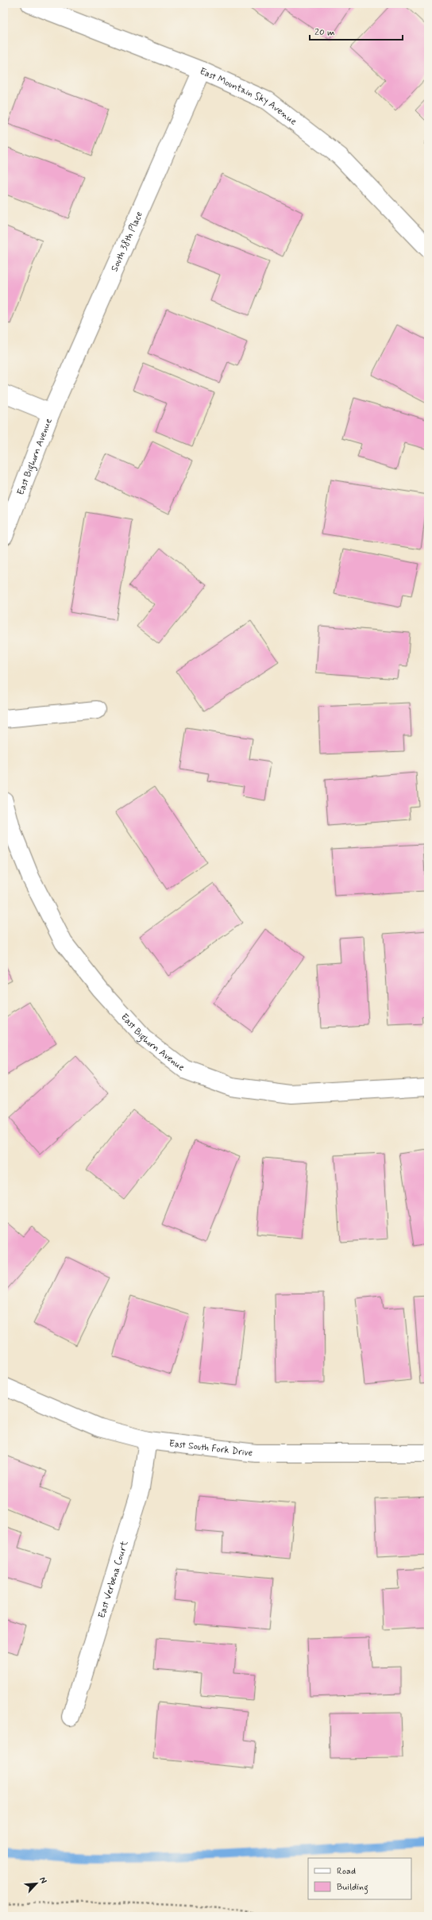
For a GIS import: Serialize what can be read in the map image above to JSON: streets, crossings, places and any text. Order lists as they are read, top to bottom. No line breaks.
{"streets":{"street":["East Mountain Sky Avenue","South 38th Place","East Bighorn Avenue","East South Fork Drive","East Verbena Court"]},"crossings":[["East Mountain Sky Avenue","South 38th Place"],["South 38th Place","East Bighorn Avenue"],["East South Fork Drive","East Verbena Court"]],"legend":["Road","Building"],"scale_bar":"20 m","north":"top right"}
